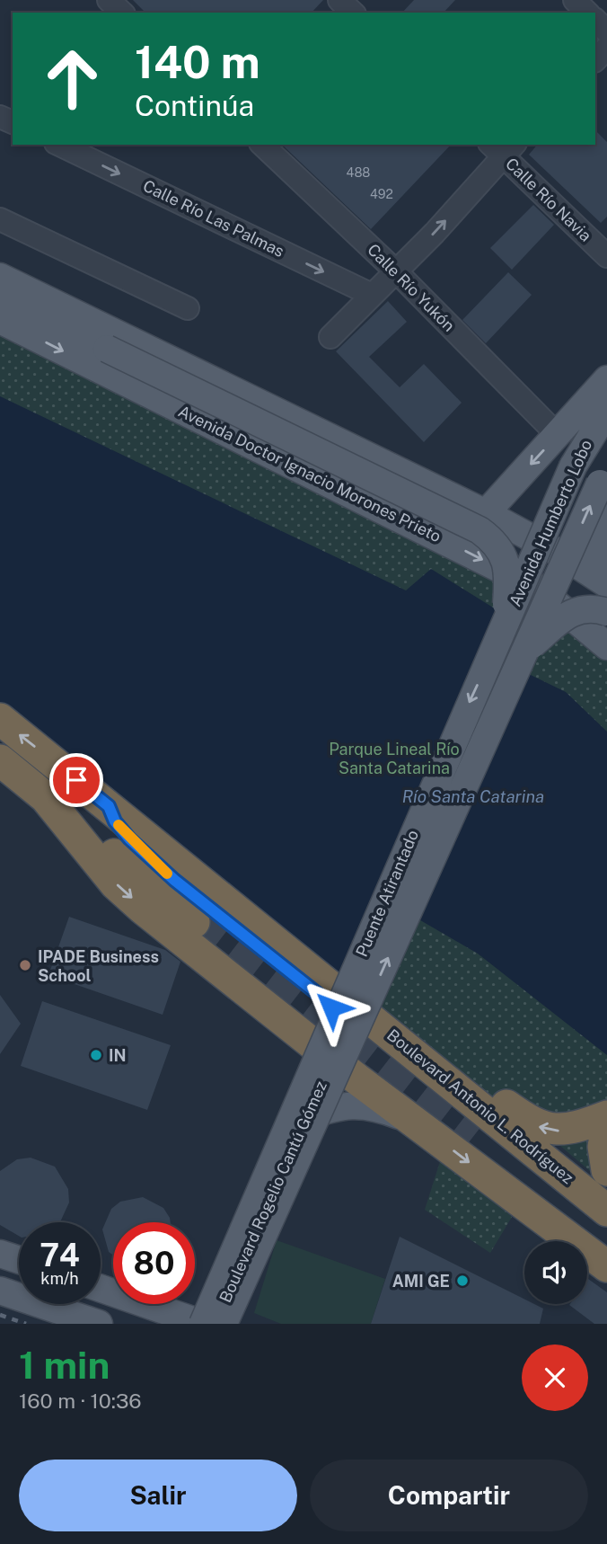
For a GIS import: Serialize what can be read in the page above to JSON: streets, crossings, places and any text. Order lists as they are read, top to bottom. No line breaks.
{"streets":{"highway":["Boulevard Antonio L. Rodríguez"],"main road":["Avenida Doctor Ignacio Morones Prieto","Avenida Humberto Lobo","Puente Atirantado","Boulevard Rogelio Cantú Gómez"],"street":["Calle Río Navia","Calle Río Las Palmas","Calle Río Yukón"]},"crossings":[["Avenida Humberto Lobo","Puente Atirantado"]],"water":["Río Santa Catarina"],"parks":["Parque Lineal Río Santa Catarina"],"places":["IPADE Business School","IN","AMI GE"],"house_numbers":["488","492"],"page":{"turn":["140 m","Continúa"],"speed":"74 km/h","limit":"80","heading":["1 min","160 m · 10:36"],"buttons":["Salir","Compartir"]}}
